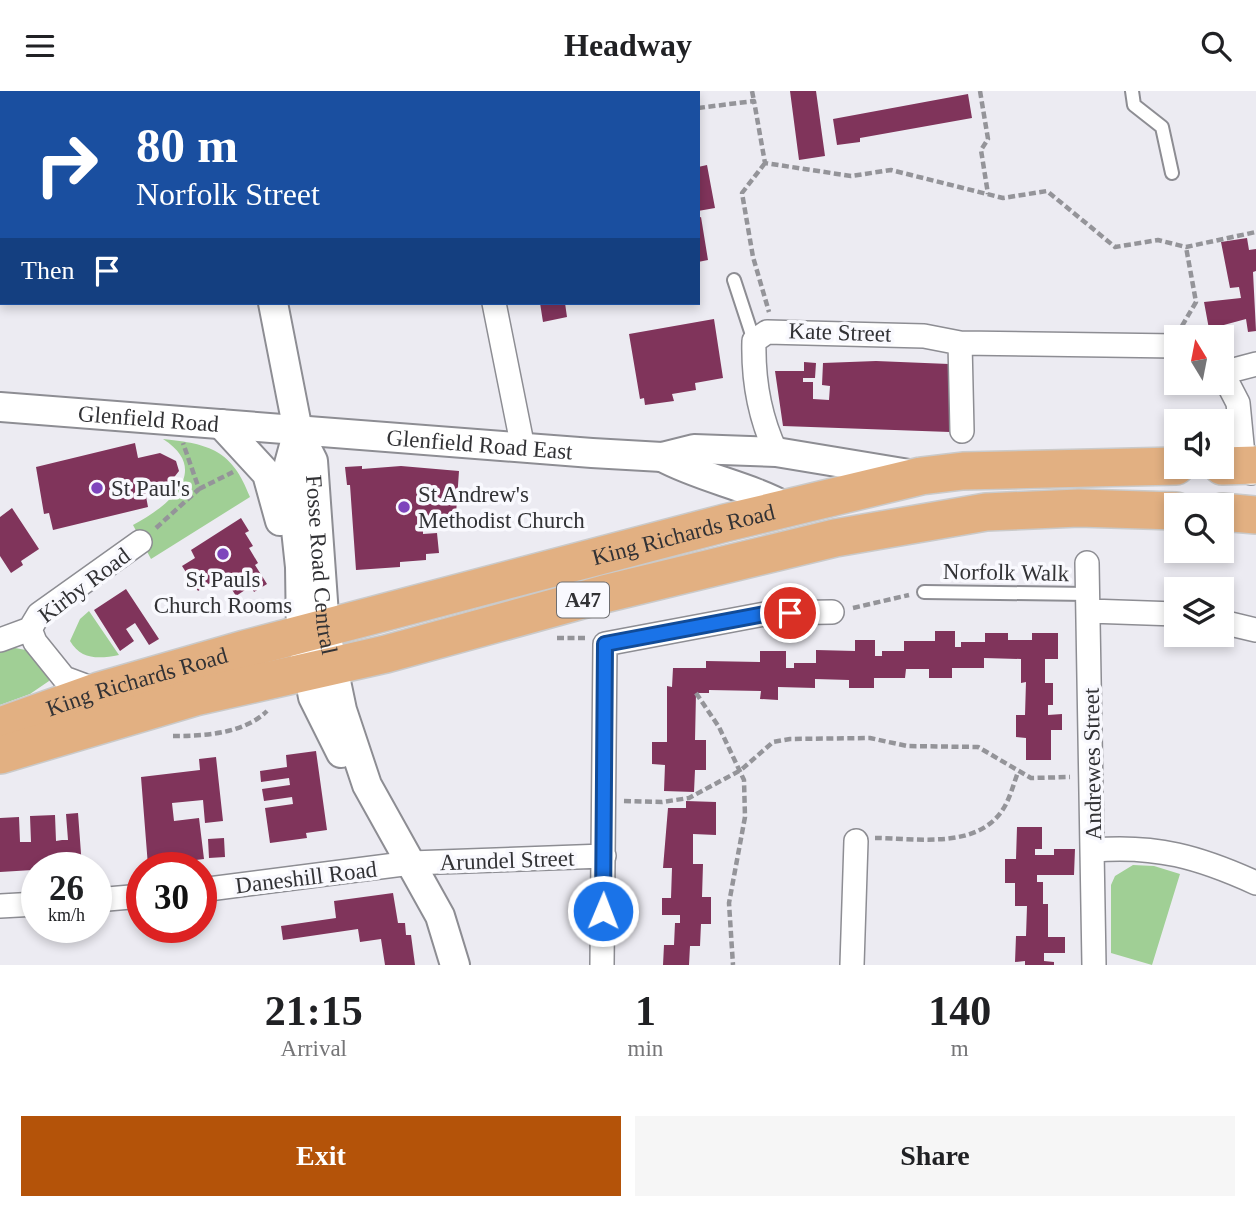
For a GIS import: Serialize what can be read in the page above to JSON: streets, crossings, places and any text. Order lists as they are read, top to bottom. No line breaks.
{"streets":{"main road":["King Richards Road","A47"],"street":["Kate Street","Glenfield Road","Glenfield Road East","Fosse Road Central","Kirby Road","Andrewes Street","Arundel Street","Daneshill Road"],"lane":["Norfolk Walk"]},"crossings":[["Glenfield Road","Glenfield Road East"],["Glenfield Road","Fosse Road Central"],["Glenfield Road East","King Richards Road"],["Glenfield Road East","Fosse Road Central"],["King Richards Road","Fosse Road Central"],["King Richards Road","Kirby Road"],["Fosse Road Central","Arundel Street"],["Fosse Road Central","Daneshill Road"],["Norfolk Walk","Andrewes Street"],["Arundel Street","Daneshill Road"]],"places":["St Paul's","St Andrew's Methodist Church","St Pauls Church Rooms"],"north":"top","page":{"header":"Headway","turn":["80 m","Norfolk Street"],"then":"Then","speed":"26 km/h","limit":"30","eta":["21:15","Arrival","1","min","140","m"],"buttons":["Exit","Share"]}}
